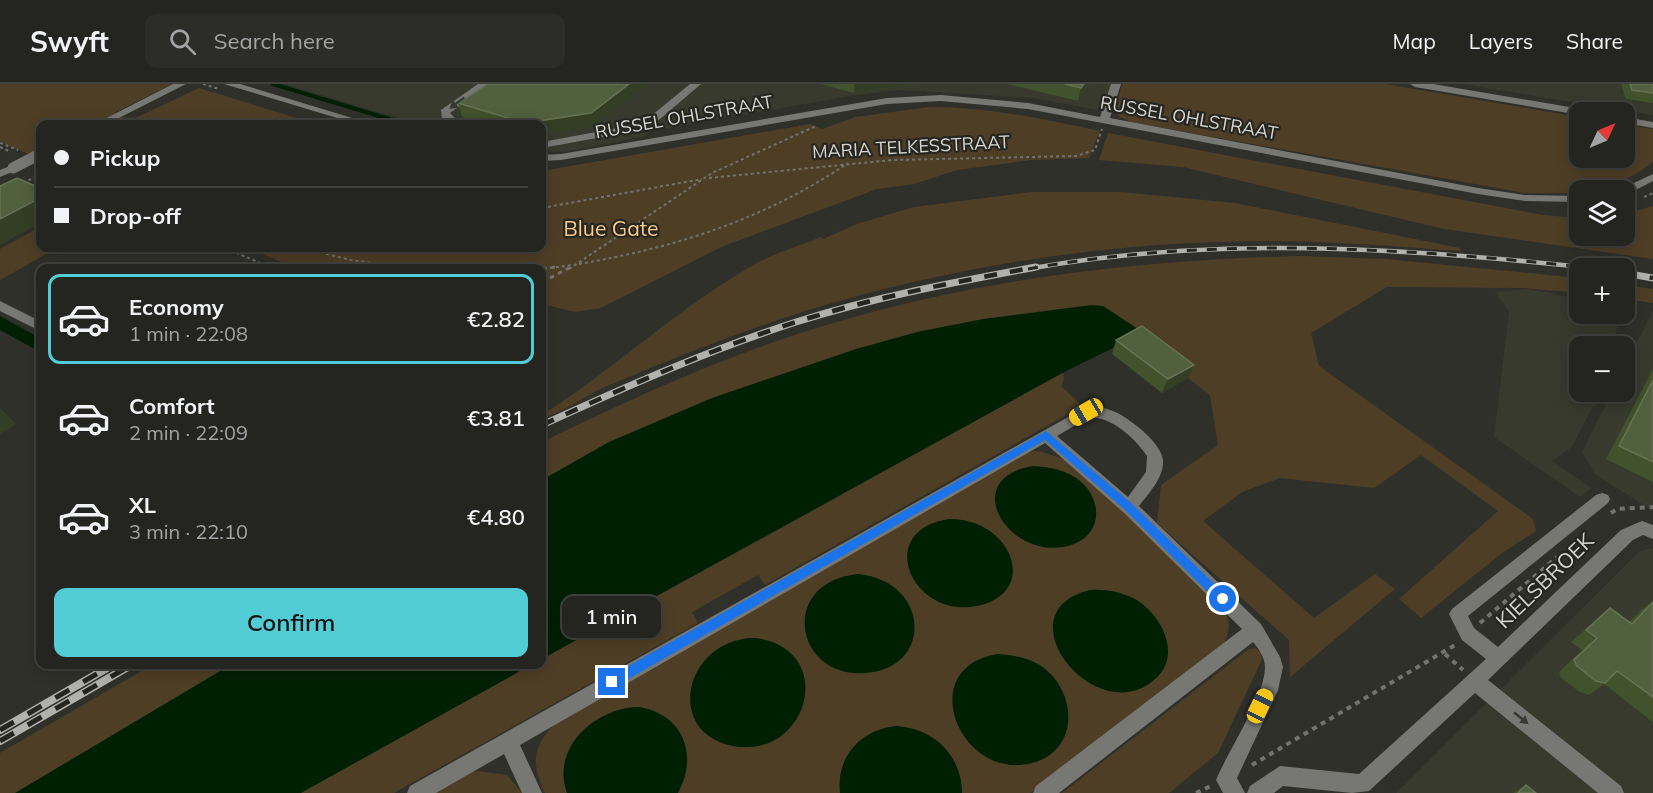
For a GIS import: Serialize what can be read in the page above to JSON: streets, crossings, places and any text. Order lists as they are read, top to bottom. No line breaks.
{"streets":{"street":["RUSSEL OHLSTRAAT","KIELSBROEK"],"path":["MARIA TELKESSTRAAT"]},"crossings":[["RUSSEL OHLSTRAAT","MARIA TELKESSTRAAT"]],"parks":["Blue Gate"],"north":"top right","page":{"header":"Swyft","search":"Search here","nav":["Map","Layers","Share"],"map_buttons":["+","−"],"banner":["Pickup","Drop-off"],"list":[{"name":"Economy","note":"1 min · 22:08","value":"€2.82"},{"name":"Comfort","note":"2 min · 22:09","value":"€3.81"},{"name":"XL","note":"3 min · 22:10","value":"€4.80"}],"buttons":"Confirm","bubble":"1 min"}}
